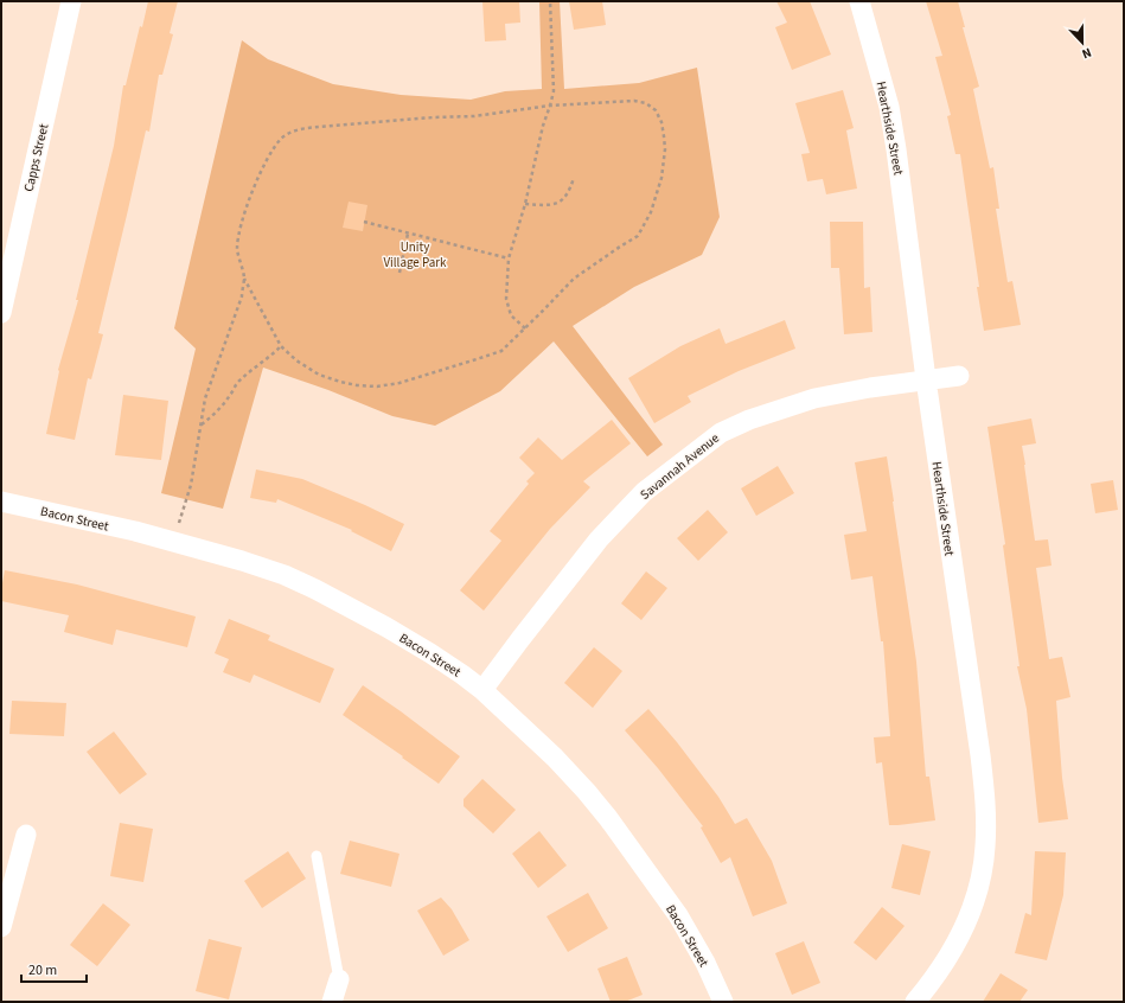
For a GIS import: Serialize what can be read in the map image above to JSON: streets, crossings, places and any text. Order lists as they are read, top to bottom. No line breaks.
{"streets":{"street":["Hearthside Street","Capps Street","Savannah Avenue","Bacon Street"]},"crossings":[["Hearthside Street","Savannah Avenue"],["Savannah Avenue","Bacon Street"]],"parks":["Unity Village Park"],"scale_bar":"20 m","north":"bottom"}
